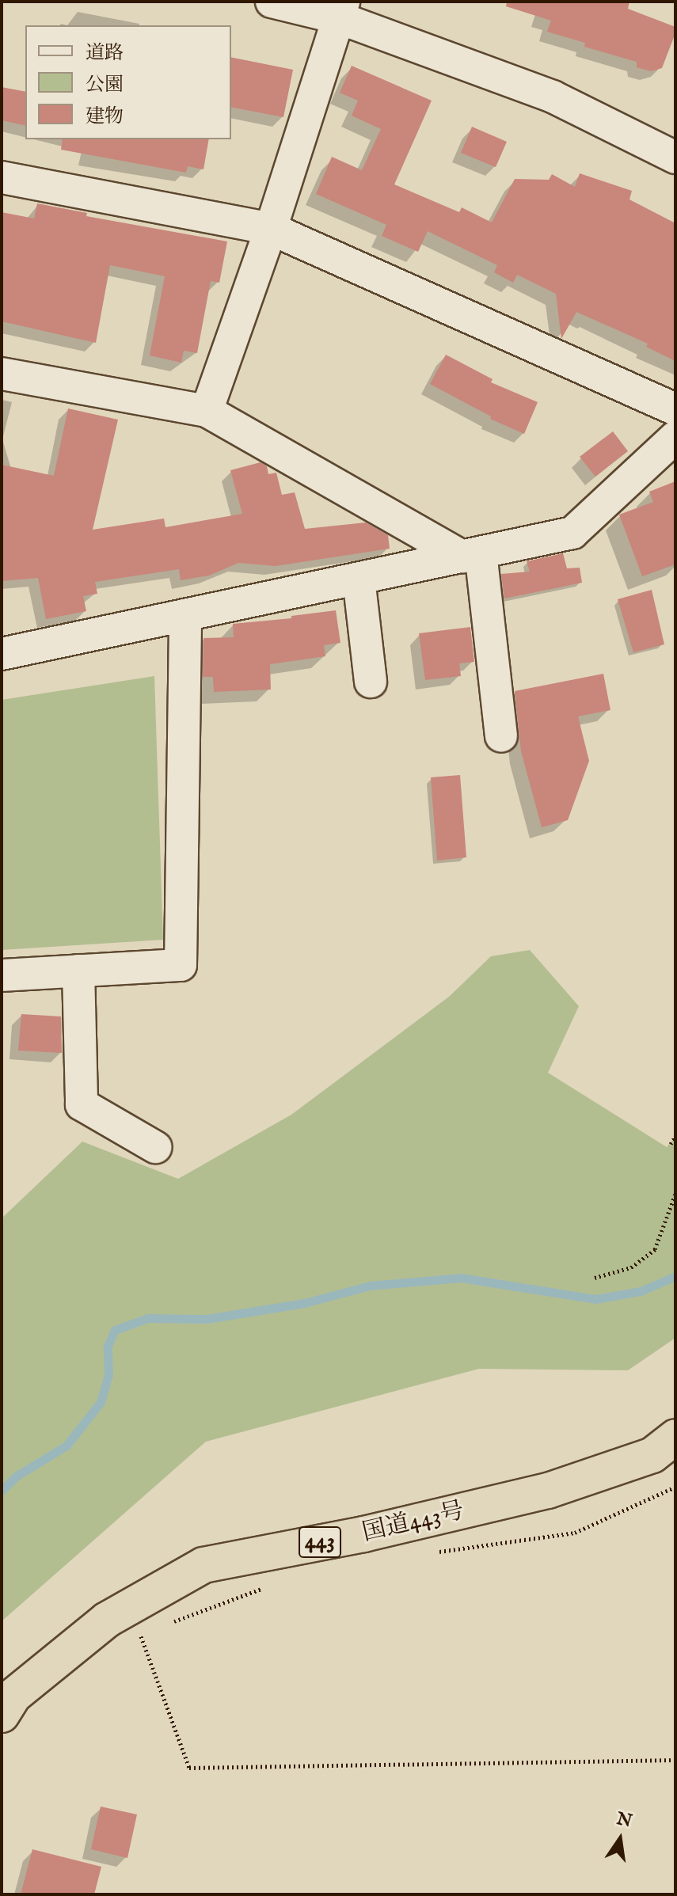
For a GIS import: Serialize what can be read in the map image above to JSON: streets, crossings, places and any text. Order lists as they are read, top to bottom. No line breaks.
{"streets":{"highway":["国道443号","443"]},"legend":["道路","公園","建物"],"north":"top"}
